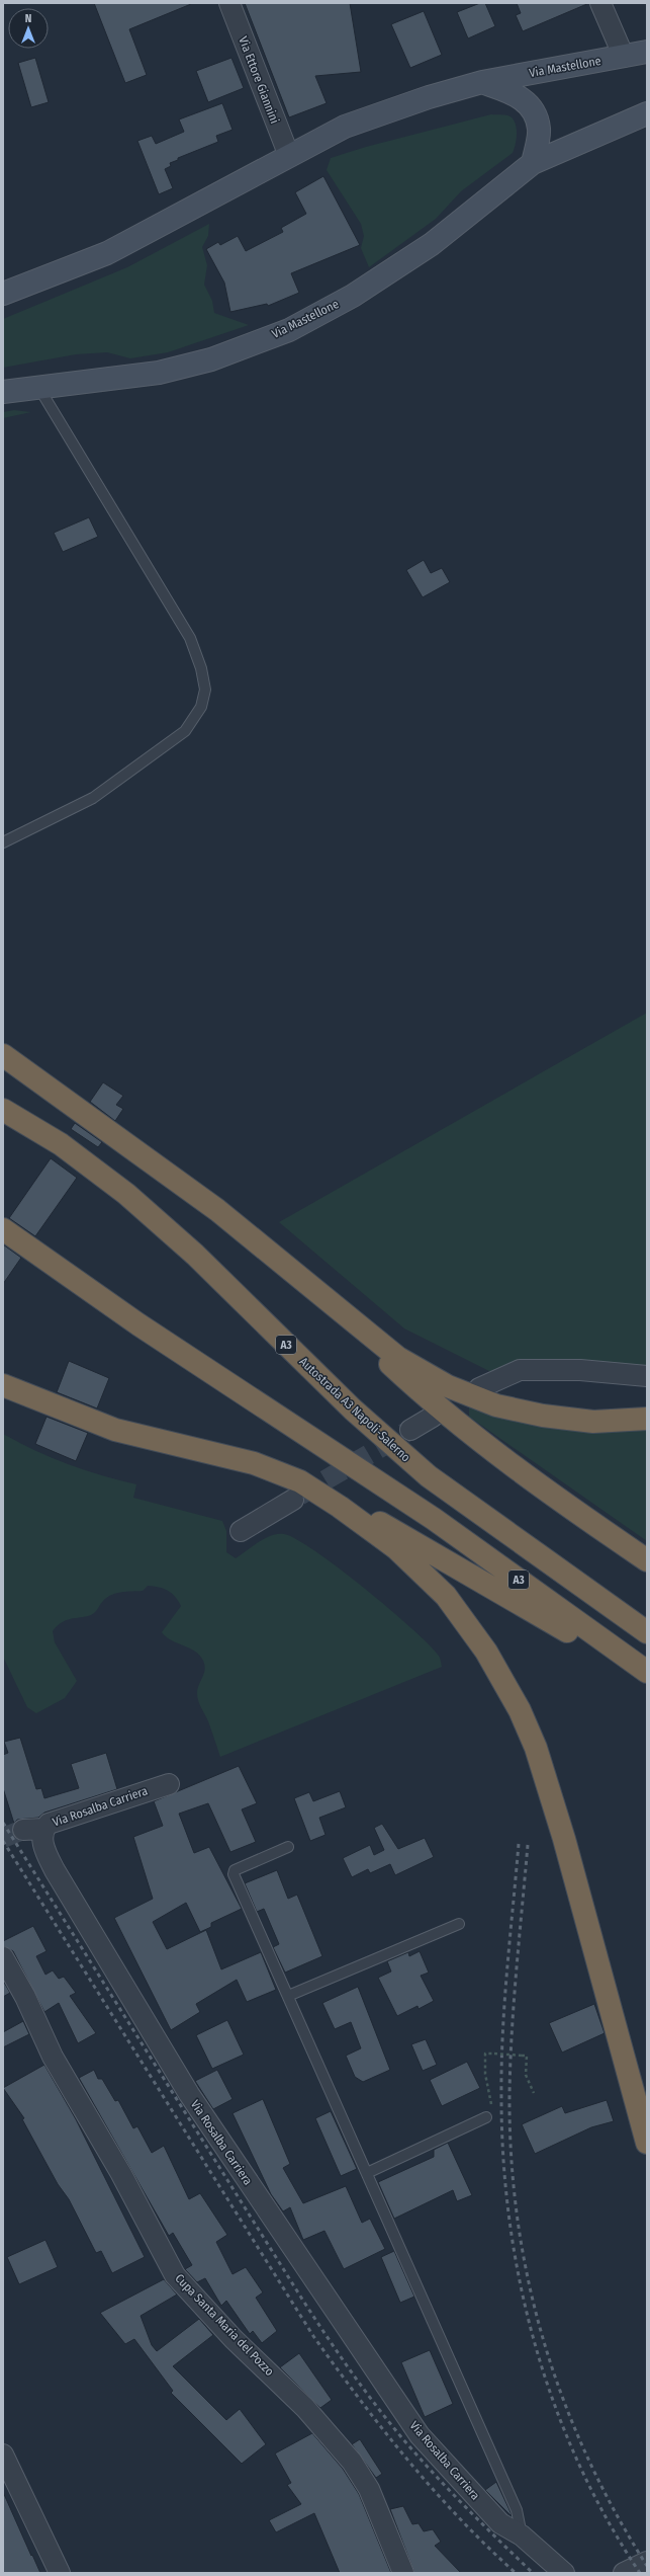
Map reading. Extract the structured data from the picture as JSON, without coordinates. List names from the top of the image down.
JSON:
{
  "streets": {
    "highway": ["A3", "Autostrada A3 Napoli-Salerno"],
    "street": [
      "Via Mastellone",
      "Via Ettore Giannini",
      "Via Rosalba Carriera",
      "Cupa Santa Maria del Pozzo"
    ]
  },
  "crossings": [
    ["Via Mastellone", "Via Ettore Giannini"]
  ],
  "north": "top"
}
